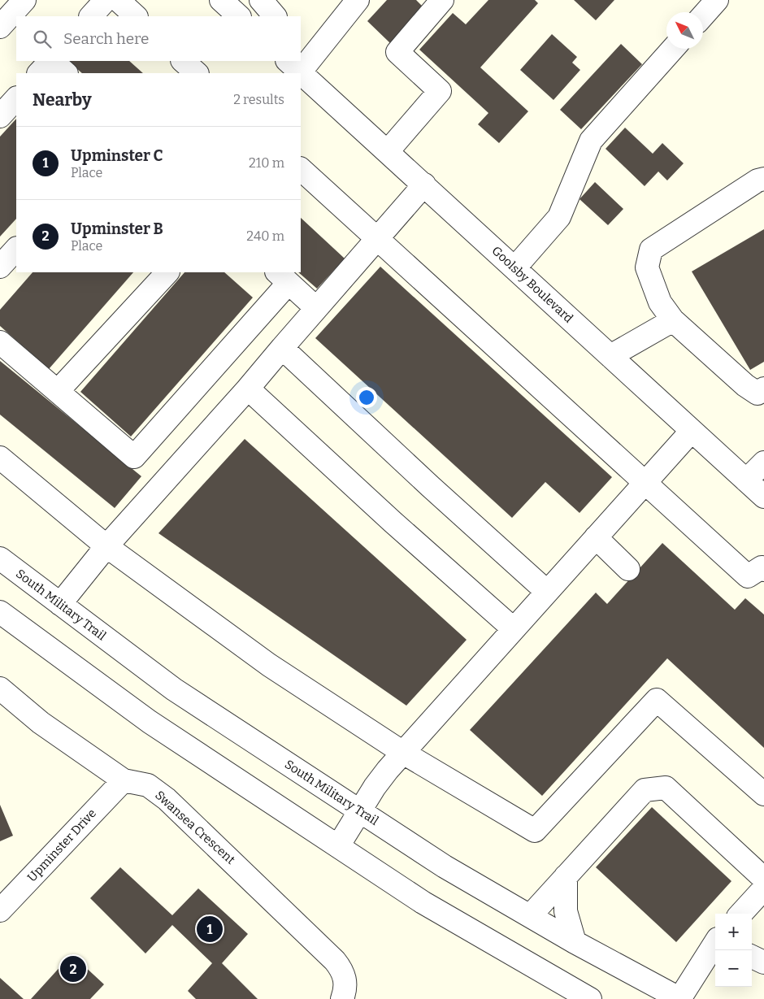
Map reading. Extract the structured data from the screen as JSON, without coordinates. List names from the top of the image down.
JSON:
{
  "streets": {
    "street": [
      "Goolsby Boulevard",
      "South Military Trail",
      "Swansea Crescent",
      "Upminster Drive"
    ]
  },
  "crossings": [
    ["Swansea Crescent", "Upminster Drive"]
  ],
  "north": "top left",
  "page": {
    "search": "Search here",
    "heading": ["Nearby", "2 results"],
    "list": [
      {
        "mark": "1",
        "name": "Upminster C",
        "note": "Place",
        "value": "210 m"
      },
      {
        "mark": "2",
        "name": "Upminster B",
        "note": "Place",
        "value": "240 m"
      }
    ],
    "map_buttons": ["+", "−"],
    "pins": ["1", "2"]
  }
}
